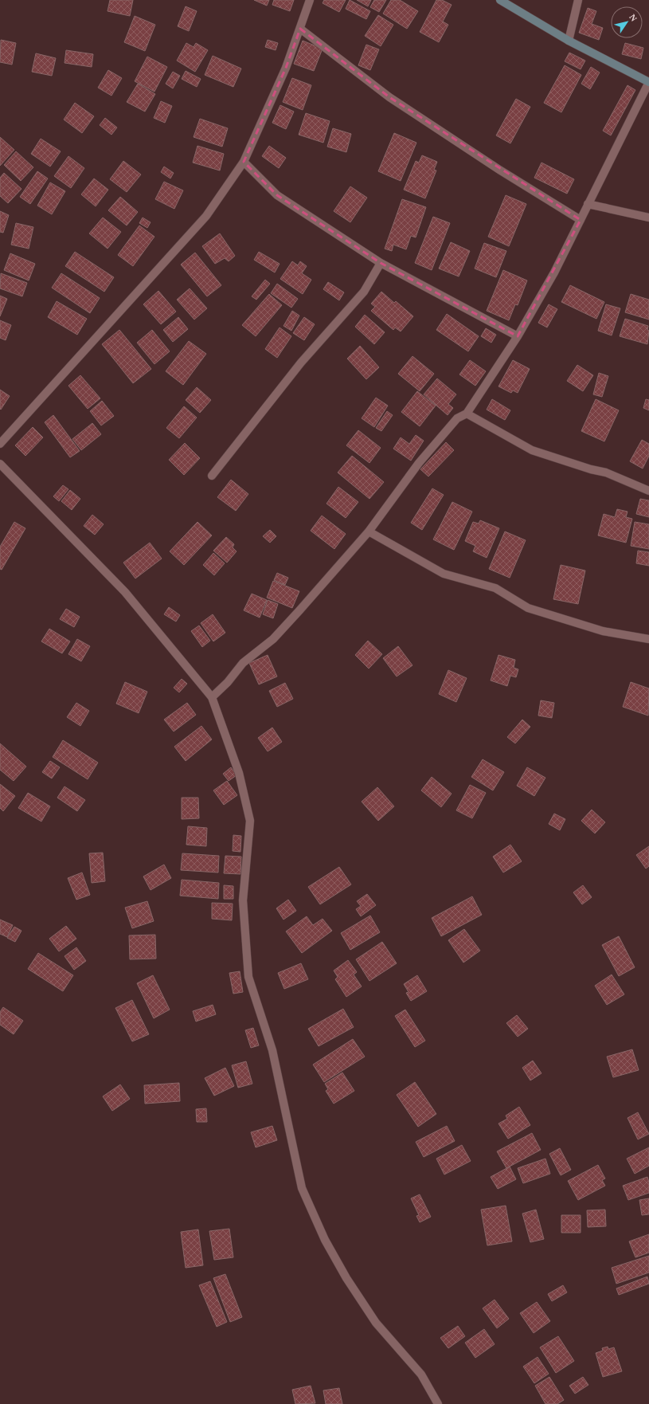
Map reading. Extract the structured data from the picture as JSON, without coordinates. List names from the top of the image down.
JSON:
{
  "north": "top right"
}
